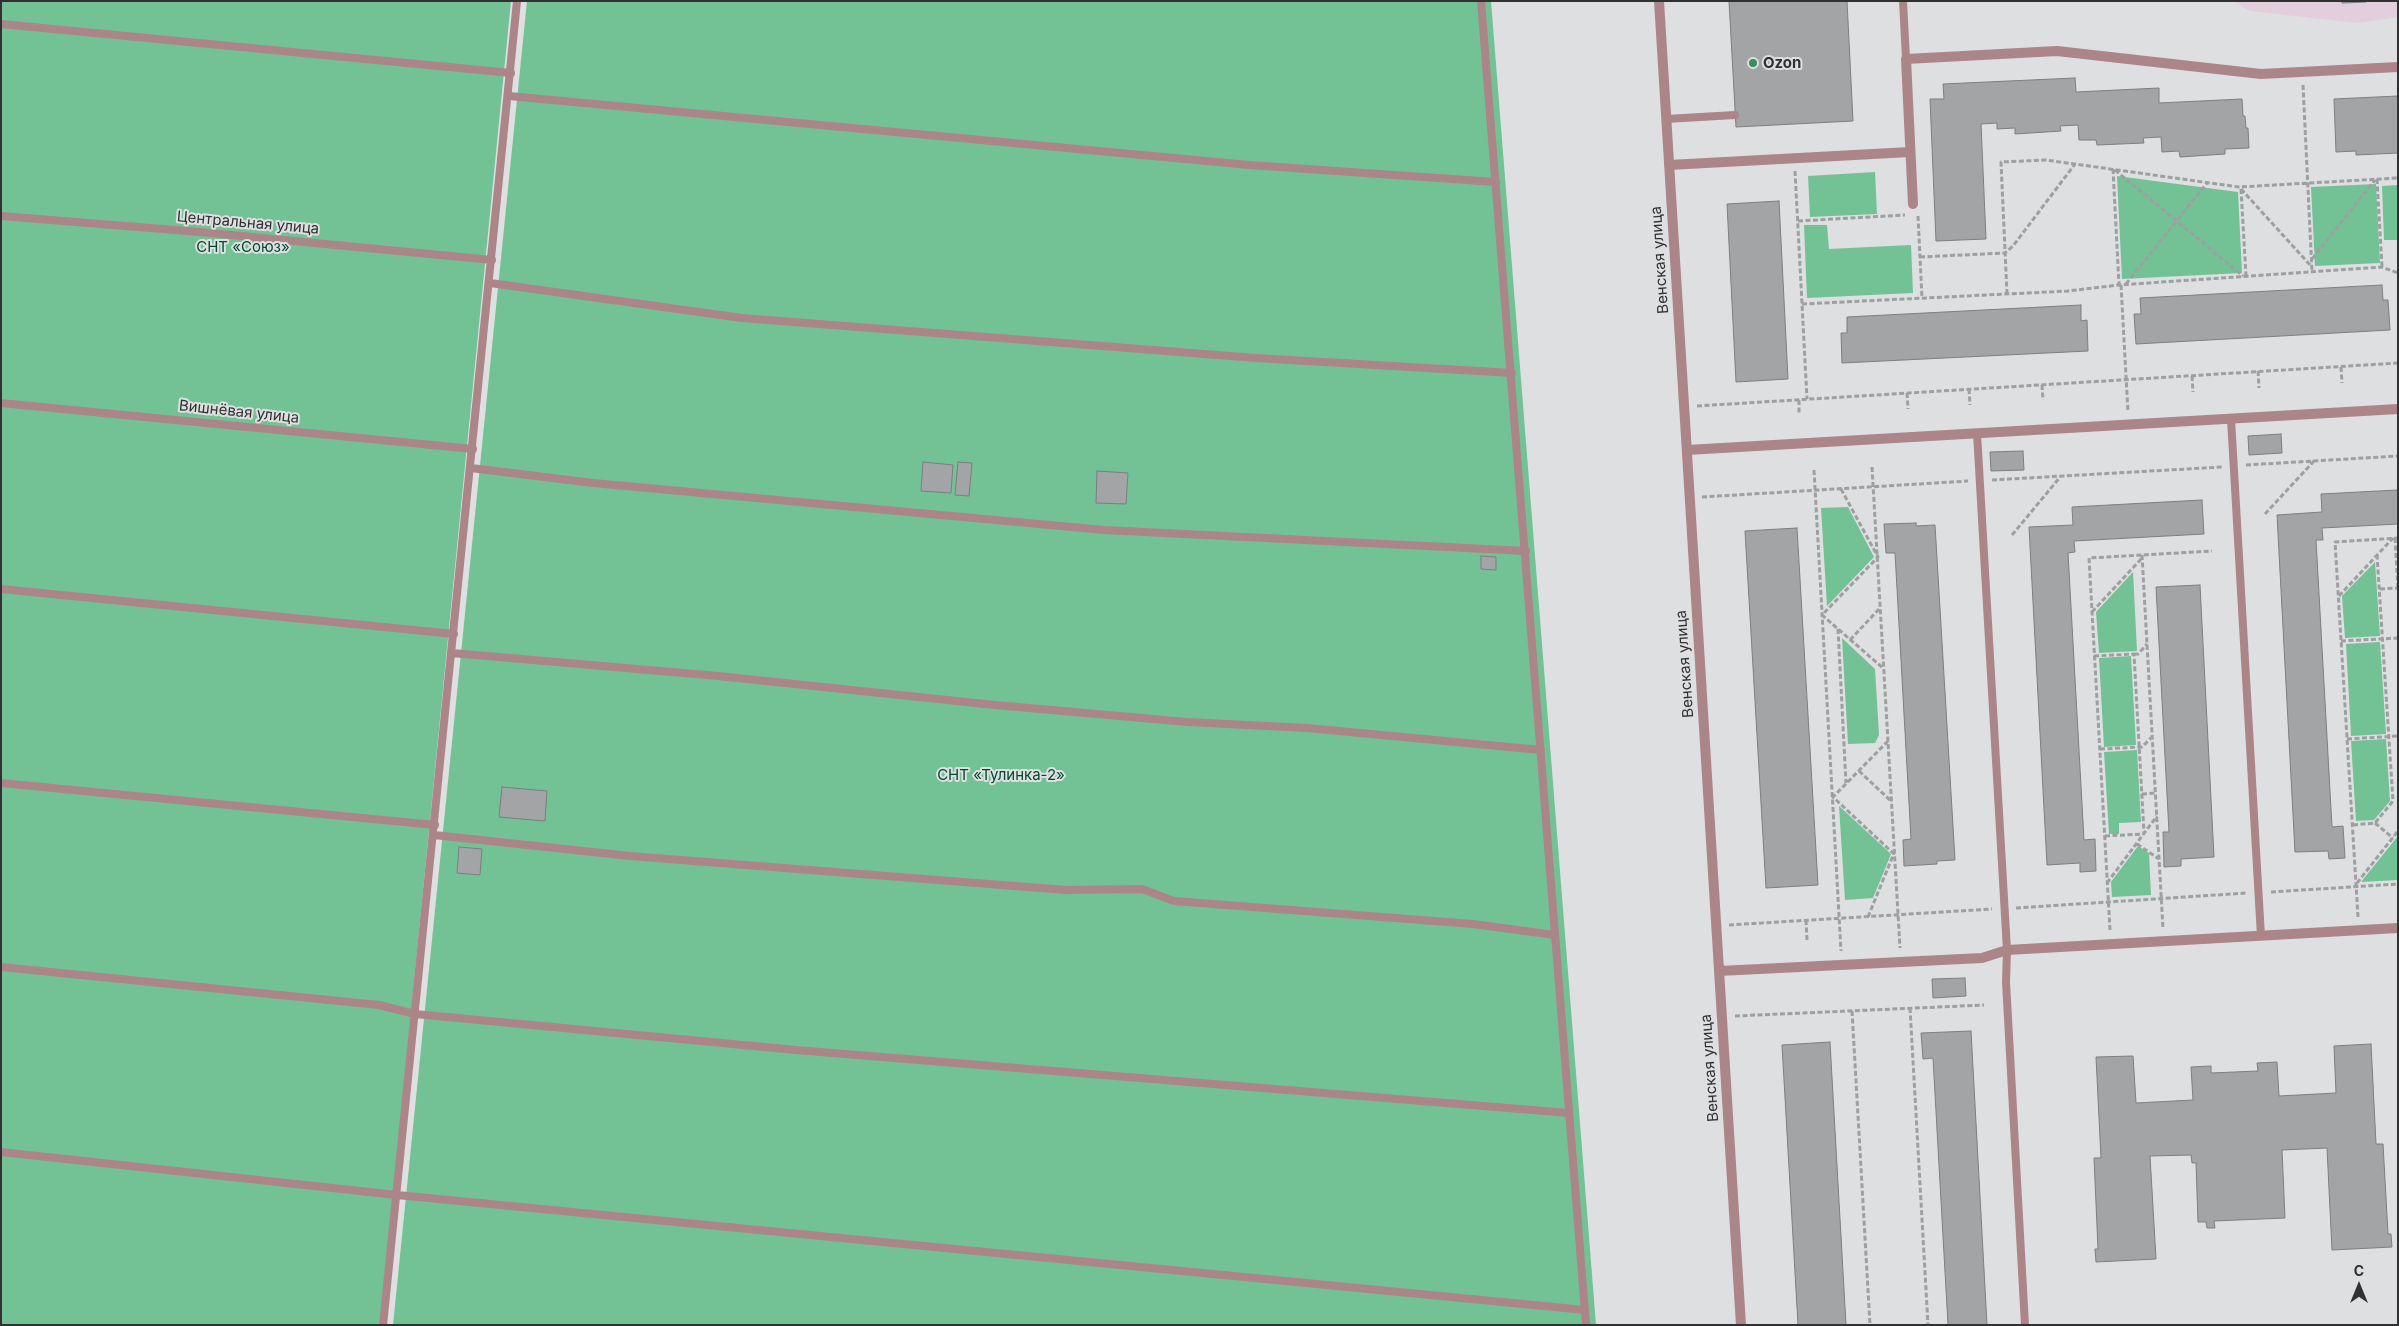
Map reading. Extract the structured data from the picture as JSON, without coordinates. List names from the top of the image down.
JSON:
{
  "streets": {
    "street": ["Венская улица"],
    "lane": ["Центральная улица", "Вишнёвая улица"]
  },
  "parks": ["СНТ «Союз»", "СНТ «Тулинка-2»"],
  "places": ["Ozon"],
  "north": "top"
}
